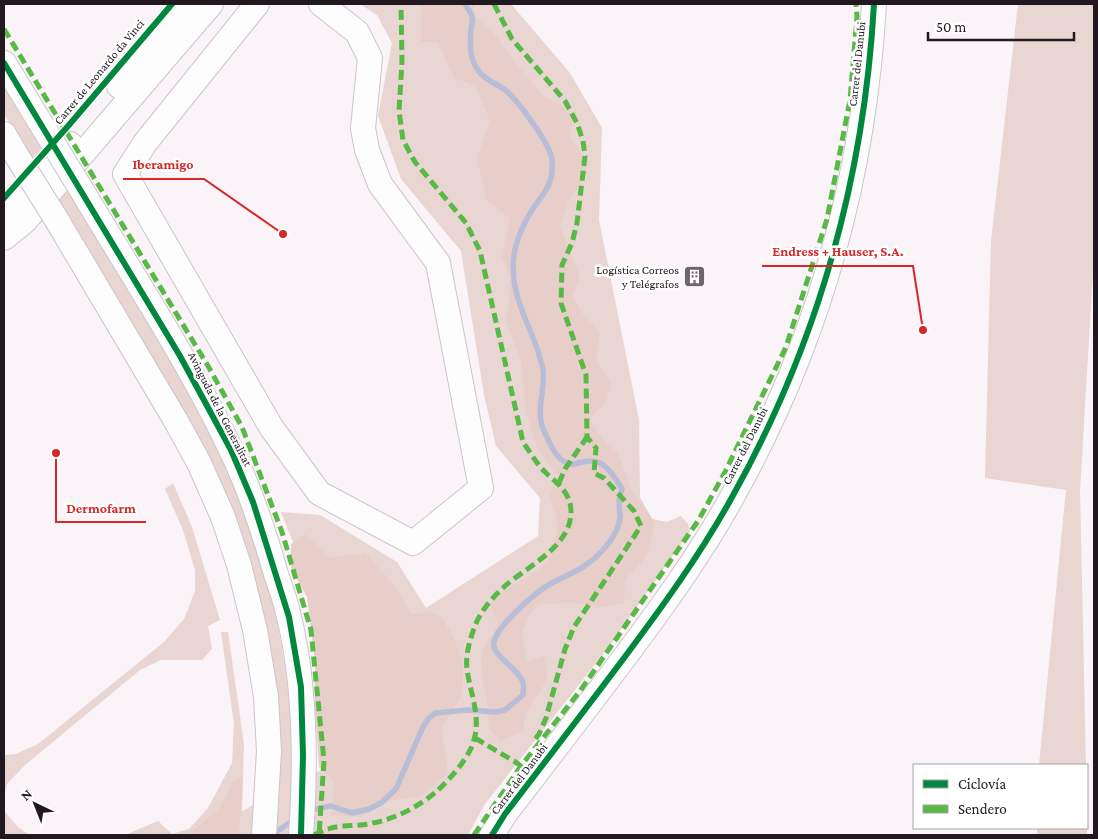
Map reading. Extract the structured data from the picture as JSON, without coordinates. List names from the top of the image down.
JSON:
{
  "streets": {
    "street": ["Carrer del Danubi", "Carrer de Leonardo da Vinci", "Avinguda de la Generalitat"]
  },
  "places": {
    "other": ["Iberamigo", "Endress + Hauser, S.A.", "Dermofarm"],
    "building": ["Logística Correos y Telégrafos"]
  },
  "legend": ["Ciclovía", "Sendero"],
  "scale_bar": "50 m",
  "north": "top left"
}
